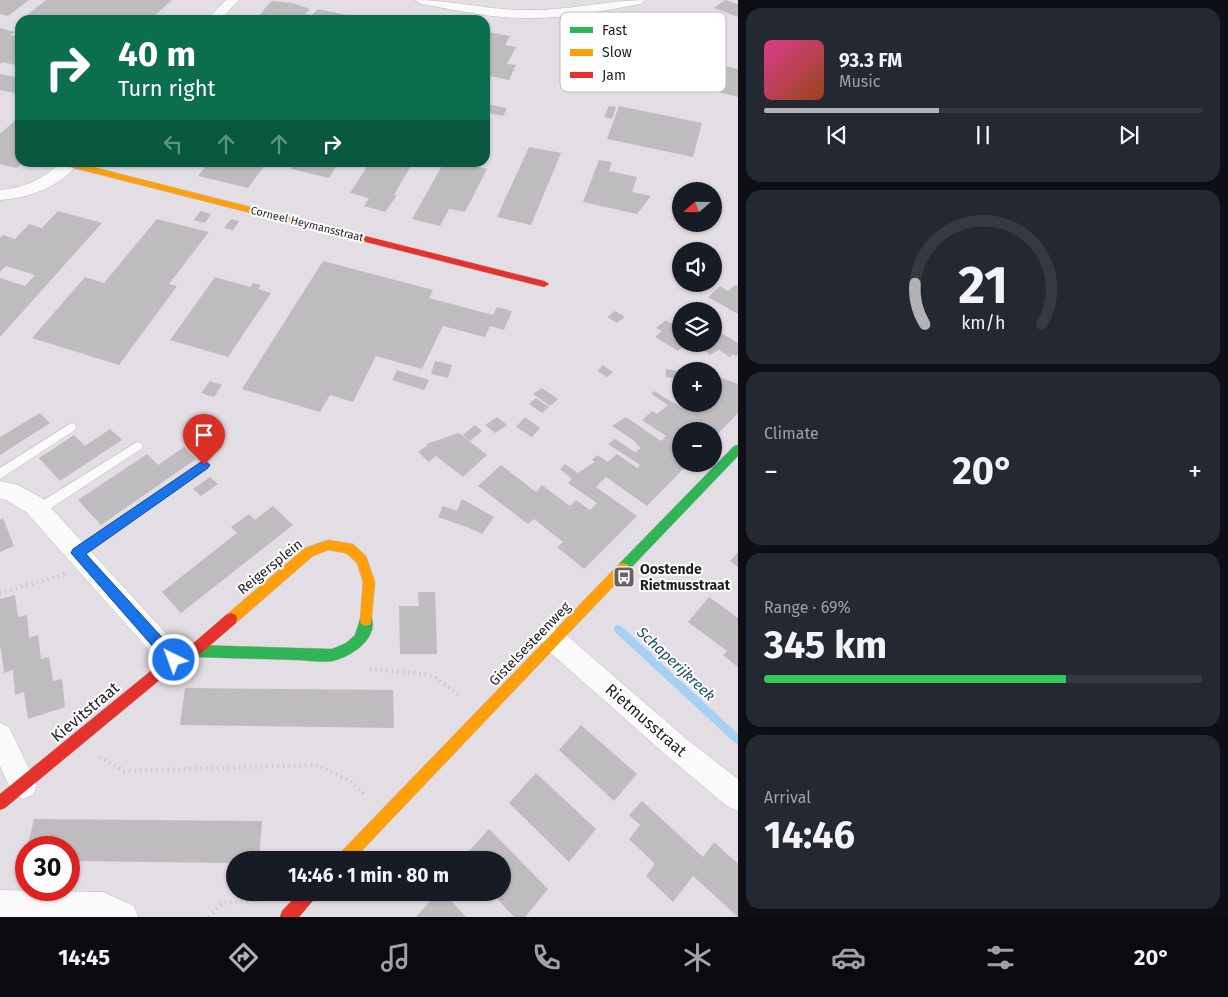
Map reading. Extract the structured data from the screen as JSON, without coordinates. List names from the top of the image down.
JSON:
{
  "streets": {
    "street": [
      "Corneel Heymansstraat",
      "Reigersplein",
      "Gistelsesteenweg",
      "Kievitstraat",
      "Rietmusstraat"
    ]
  },
  "crossings": [
    ["Reigersplein", "Kievitstraat"],
    ["Gistelsesteenweg", "Rietmusstraat"]
  ],
  "water": ["Schaperijkreek"],
  "places": {
    "bus stop": ["Oostende Rietmusstraat"]
  },
  "legend": ["Fast", "Slow", "Jam"],
  "north": "left",
  "page": {
    "turn": ["40 m", "Turn right"],
    "song": ["93.3 FM", "Music"],
    "map_buttons": ["+", "−"],
    "tile": [
      "Climate",
      ["Range · 69%", "345 km"],
      ["Arrival", "14:46"]
    ],
    "heat": ["−", "20°", "+"],
    "limit": "30",
    "trip": "14:46 · 1 min · 80 m",
    "tabs": ["14:45", "20°"],
    "gauge": ["21", "km/h"]
  }
}
